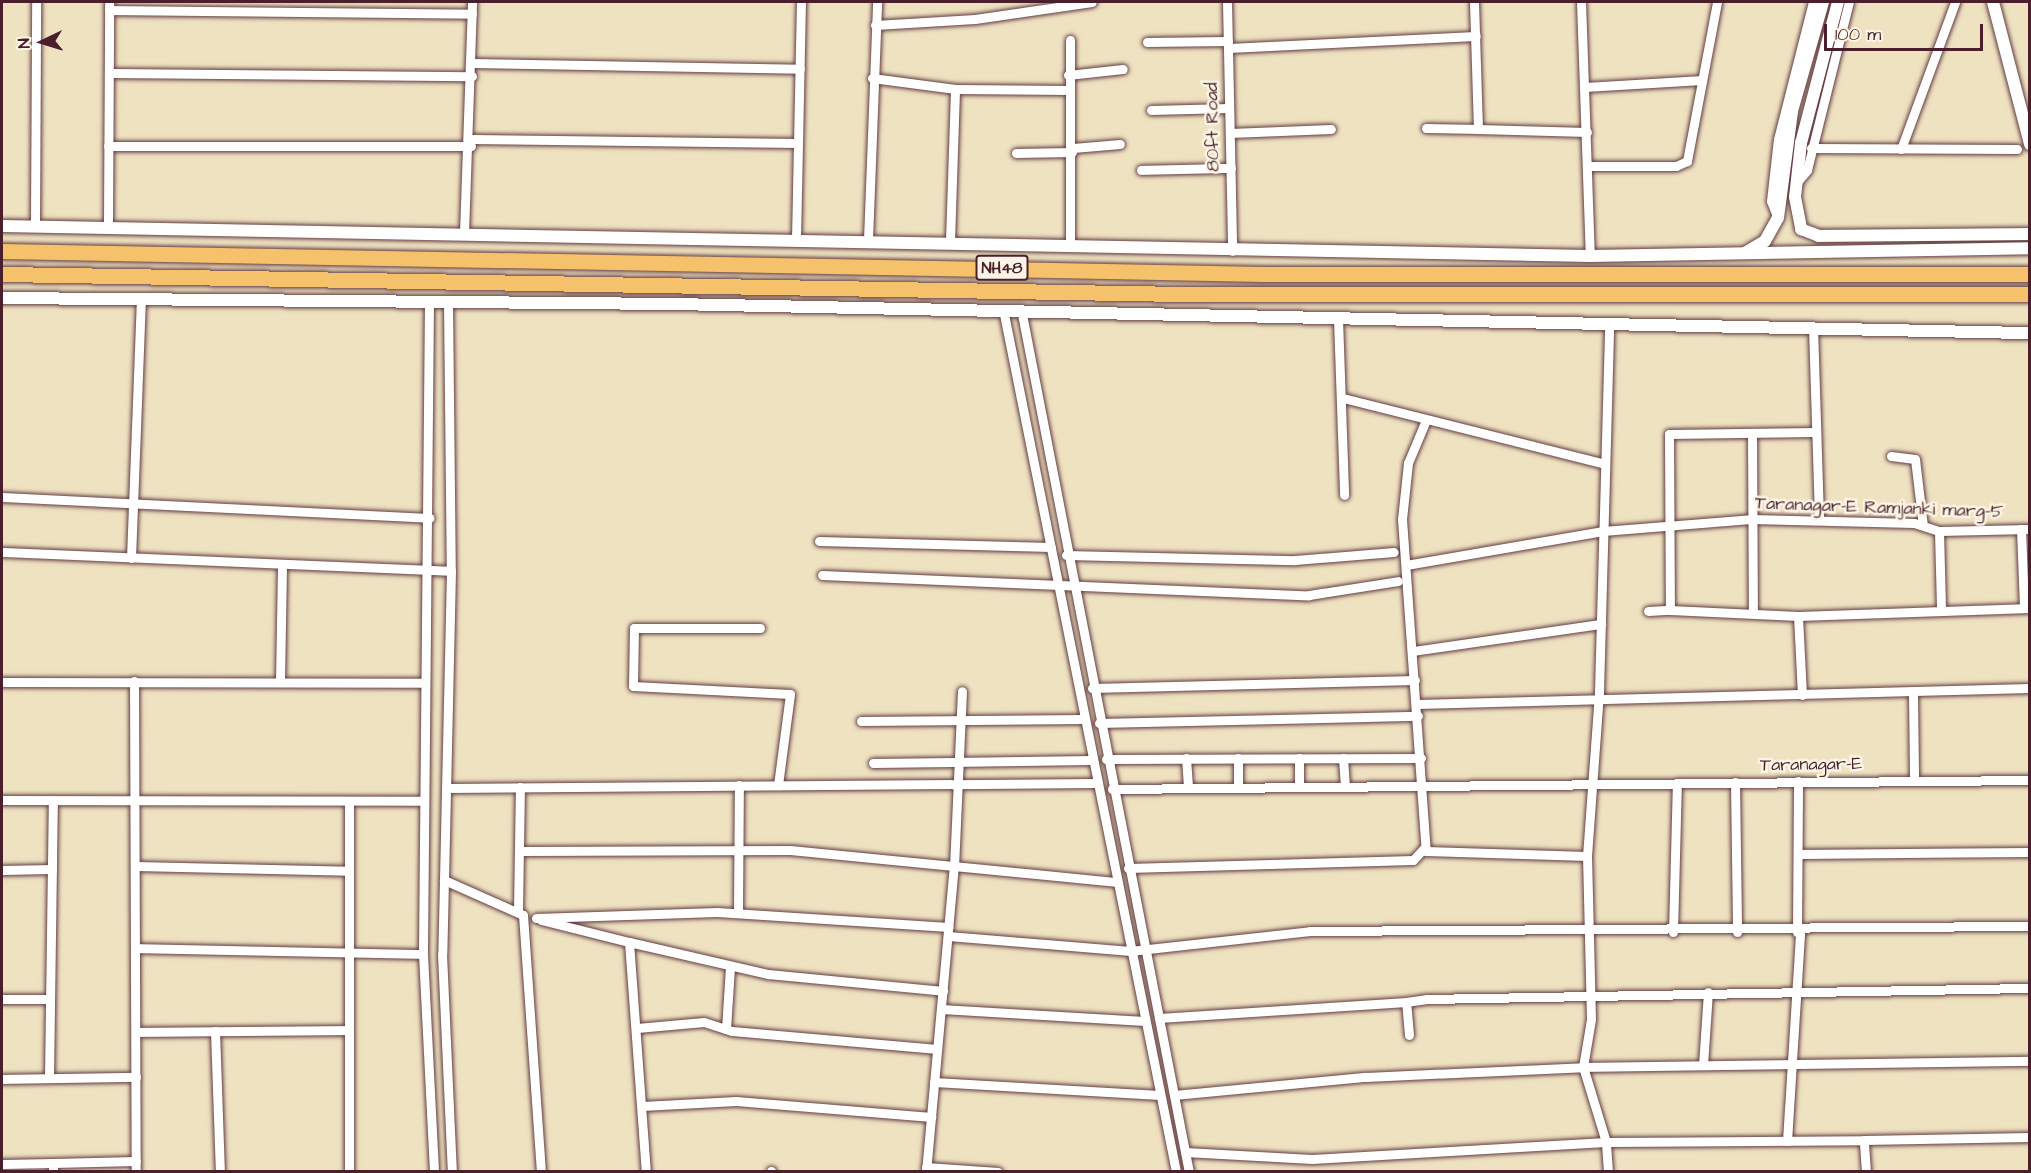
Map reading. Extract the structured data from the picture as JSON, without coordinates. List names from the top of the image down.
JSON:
{
  "streets": {
    "highway": ["NH48"],
    "street": ["80ft Road", "Taranagar-E Ramjanki marg-5", "Taranagar-E"]
  },
  "scale_bar": "100 m",
  "north": "left"
}
